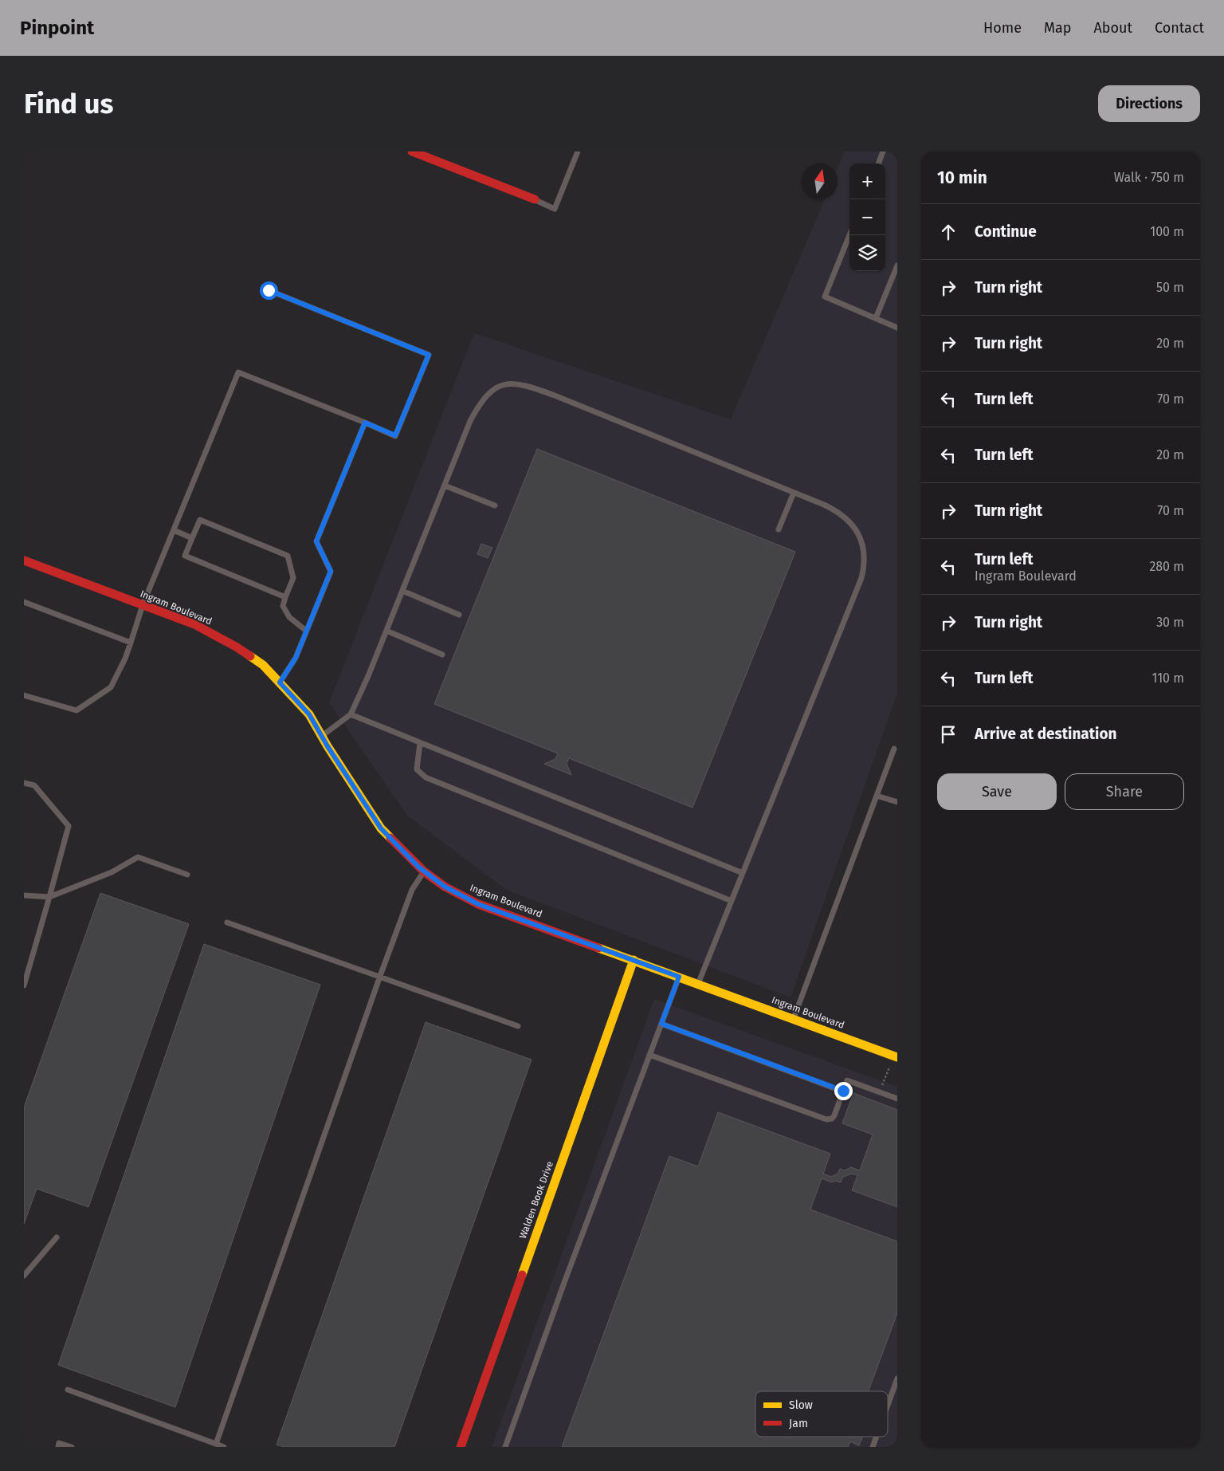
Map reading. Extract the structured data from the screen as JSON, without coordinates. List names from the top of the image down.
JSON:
{
  "streets": {
    "street": ["Ingram Boulevard", "Walden Book Drive"]
  },
  "crossings": [
    ["Ingram Boulevard", "Walden Book Drive"]
  ],
  "legend": ["Slow", "Jam"],
  "north": "top",
  "page": {
    "header": "Pinpoint",
    "nav": [
      "Home",
      "Map",
      "About",
      "Contact"
    ],
    "buttons": [
      "Directions",
      ["Save", "Share"]
    ],
    "title": "Find us",
    "heading": ["10 min", "Walk · 750 m"],
    "map_buttons": ["+", "−"],
    "list": [
      ["Continue", "100 m"],
      ["Turn right", "50 m"],
      ["Turn right", "20 m"],
      ["Turn left", "70 m"],
      ["Turn left", "20 m"],
      ["Turn right", "70 m"],
      ["Turn left", "Ingram Boulevard", "280 m"],
      ["Turn right", "30 m"],
      ["Turn left", "110 m"],
      "Arrive at destination"
    ]
  }
}
